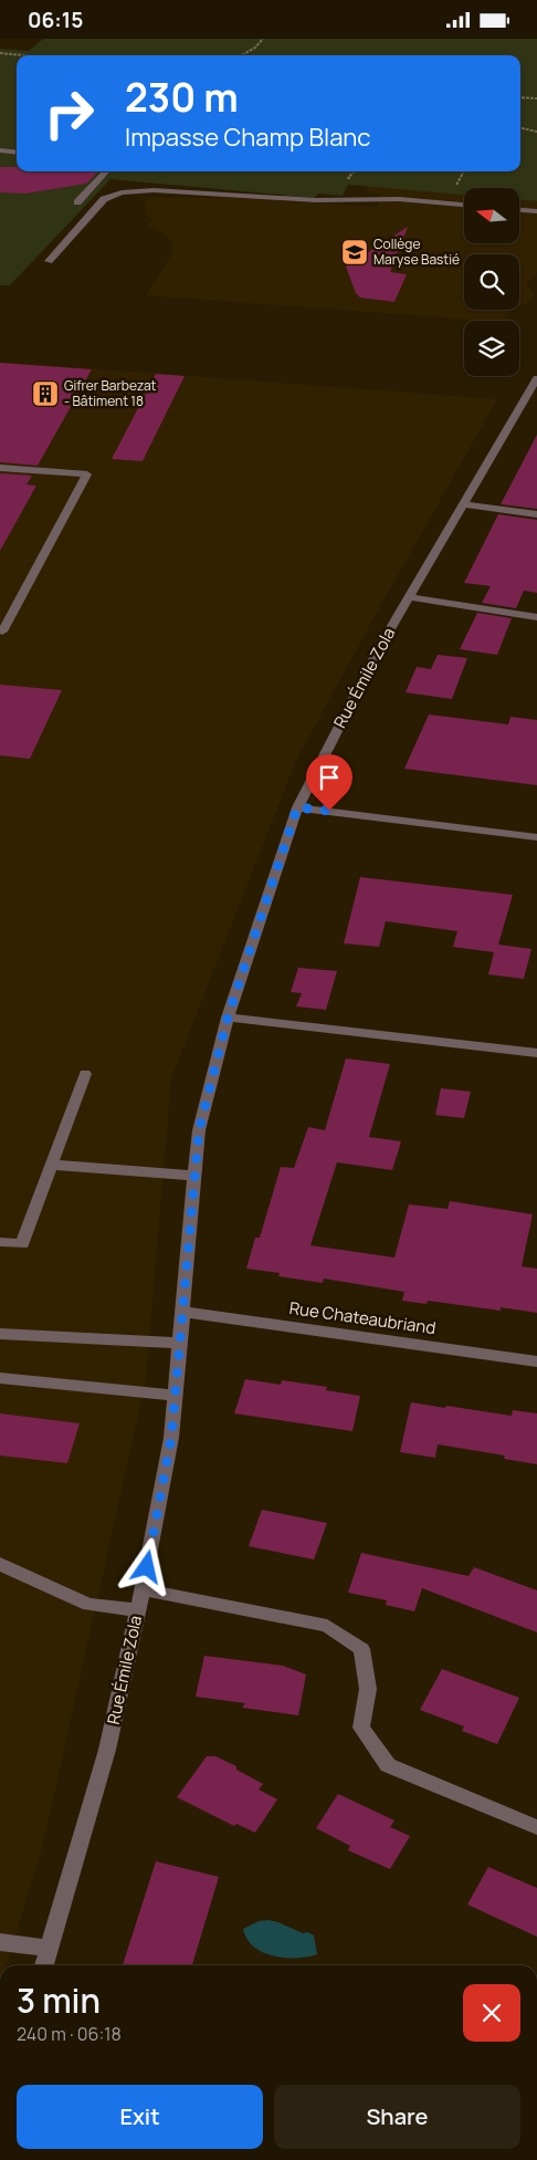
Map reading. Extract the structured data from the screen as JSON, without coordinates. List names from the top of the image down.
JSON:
{
  "streets": {
    "street": ["Rue Émile Zola", "Rue Chateaubriand"]
  },
  "crossings": [
    ["Rue Émile Zola", "Rue Chateaubriand"]
  ],
  "places": {
    "school or university": ["Collège Maryse Bastié"],
    "building": ["Gifrer Barbezat - Bâtiment 18"]
  },
  "north": "left",
  "page": {
    "status": "06:15",
    "turn": ["230 m", "Impasse Champ Blanc"],
    "heading": ["3 min", "240 m · 06:18"],
    "buttons": ["Exit", "Share"]
  }
}
